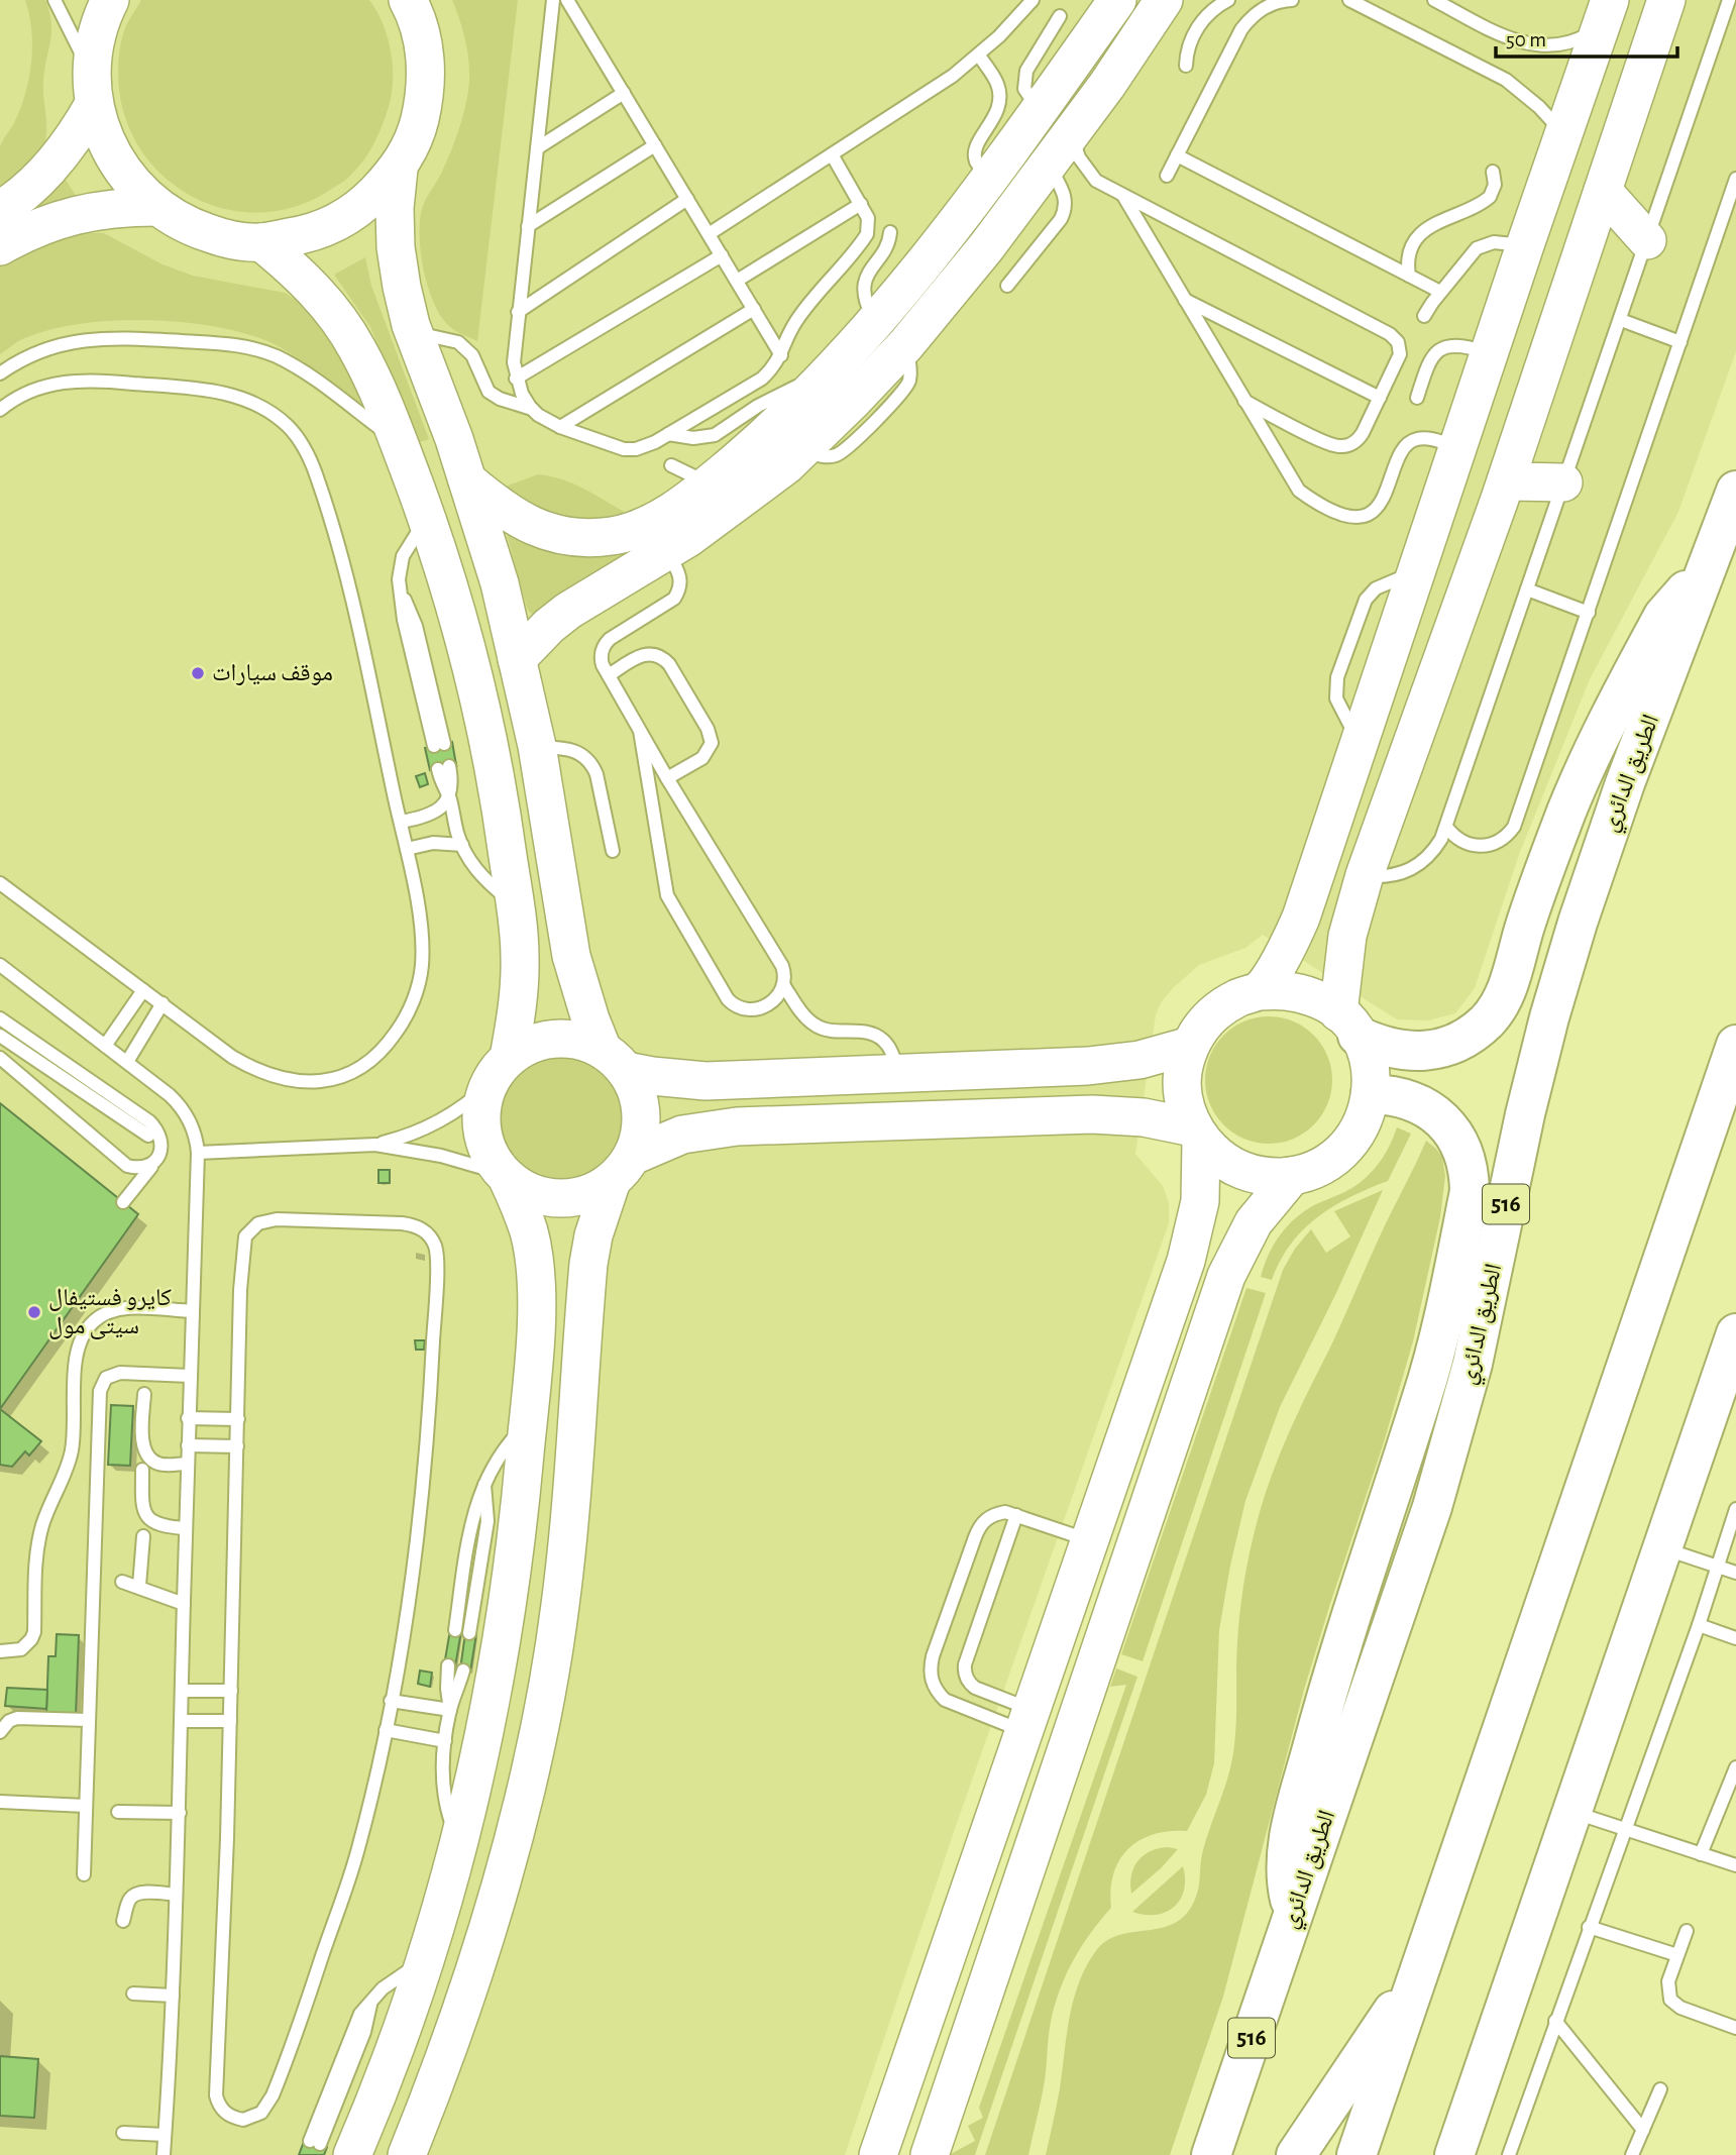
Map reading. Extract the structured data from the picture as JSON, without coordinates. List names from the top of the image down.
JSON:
{
  "streets": {
    "highway": ["الطريق الدائري", "516"]
  },
  "places": ["موقف سيارات", "كايرو فستيفال سيتى مول"],
  "scale_bar": "50 m"
}
